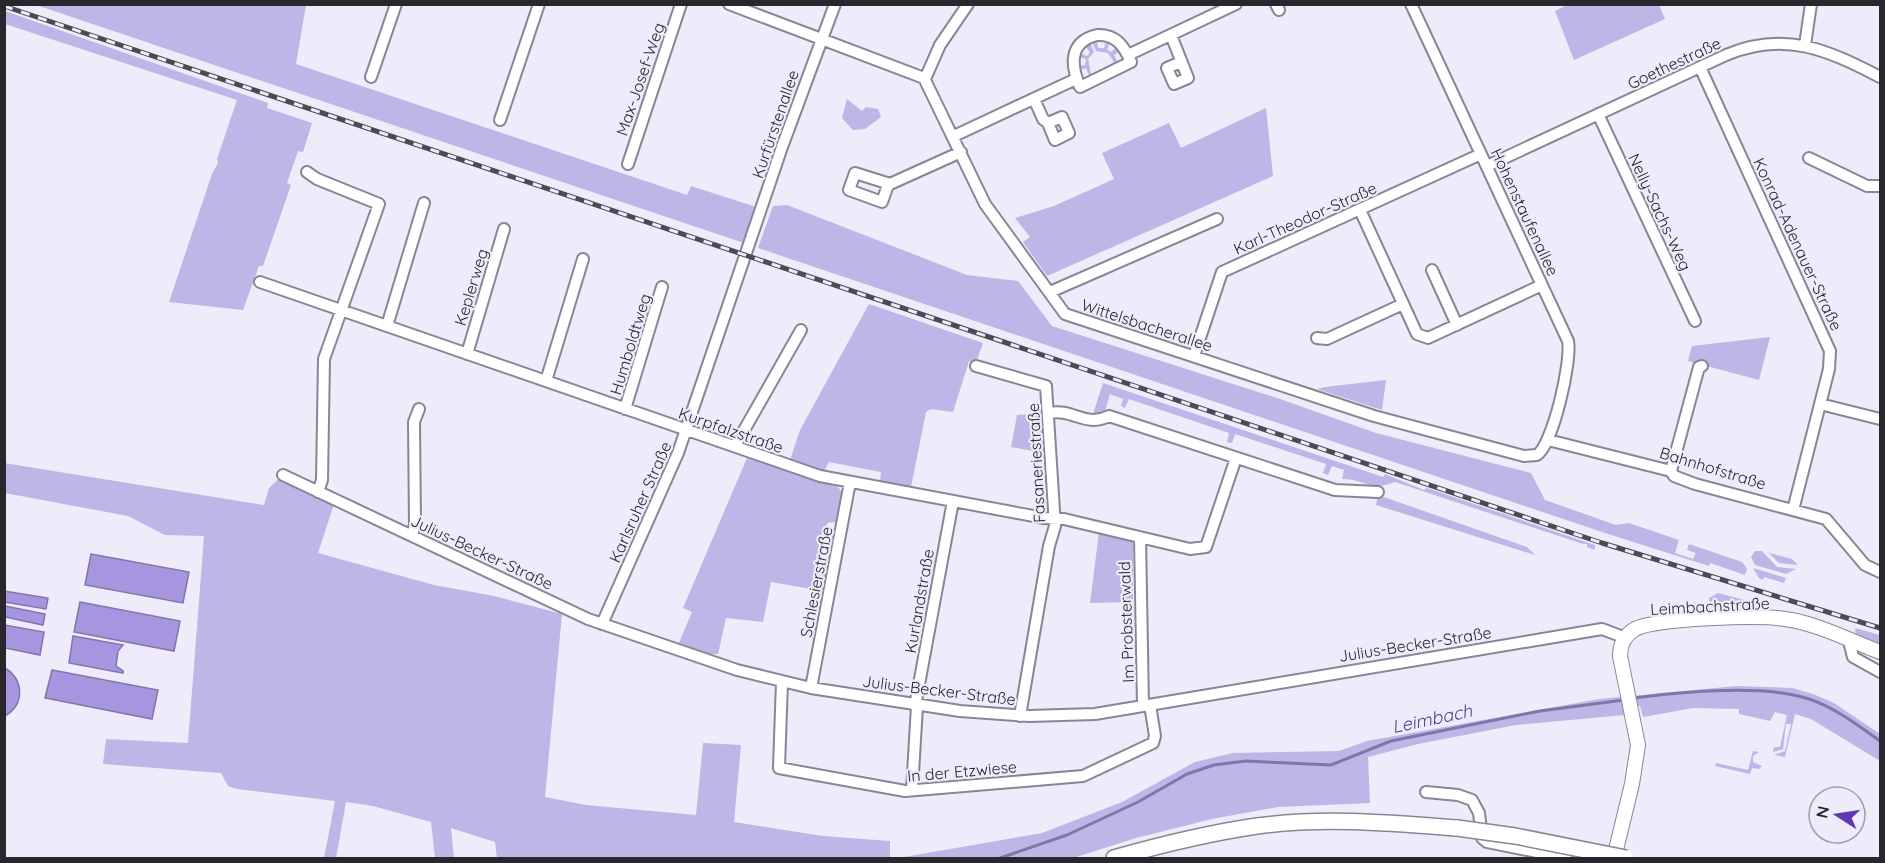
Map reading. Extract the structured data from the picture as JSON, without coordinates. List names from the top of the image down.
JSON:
{
  "streets": {
    "street": [
      "Goethestraße",
      "Max-Josef-Weg",
      "Kurfürstenallee",
      "Hohenstaufenallee",
      "Nelly-Sachs-Weg",
      "Karl-Theodor-Straße",
      "Konrad-Adenauer-Straße",
      "Keplerweg",
      "Wittelsbacherallee",
      "Humboldtweg",
      "Kurpfalzstraße",
      "Fasaneriestraße",
      "Bahnhofstraße",
      "Karlsruher Straße",
      "Julius-Becker-Straße",
      "Schlesierstraße",
      "Kurlandstraße",
      "Leimbachstraße",
      "Im Probsterwald",
      "In der Etzwiese"
    ]
  },
  "crossings": [
    ["Goethestraße", "Hohenstaufenallee"],
    ["Goethestraße", "Nelly-Sachs-Weg"],
    ["Goethestraße", "Konrad-Adenauer-Straße"],
    ["Kurfürstenallee", "Karlsruher Straße"],
    ["Hohenstaufenallee", "Karl-Theodor-Straße"],
    ["Hohenstaufenallee", "Wittelsbacherallee"],
    ["Hohenstaufenallee", "Bahnhofstraße"],
    ["Karl-Theodor-Straße", "Wittelsbacherallee"],
    ["Konrad-Adenauer-Straße", "Bahnhofstraße"],
    ["Keplerweg", "Kurpfalzstraße"],
    ["Wittelsbacherallee", "Bahnhofstraße"],
    ["Humboldtweg", "Kurpfalzstraße"],
    ["Kurpfalzstraße", "Fasaneriestraße"],
    ["Kurpfalzstraße", "Karlsruher Straße"],
    ["Kurpfalzstraße", "Schlesierstraße"],
    ["Kurpfalzstraße", "Kurlandstraße"],
    ["Kurpfalzstraße", "Im Probsterwald"],
    ["Fasaneriestraße", "Julius-Becker-Straße"],
    ["Karlsruher Straße", "Julius-Becker-Straße"],
    ["Julius-Becker-Straße", "Schlesierstraße"],
    ["Julius-Becker-Straße", "Kurlandstraße"],
    ["Julius-Becker-Straße", "Leimbachstraße"],
    ["Julius-Becker-Straße", "Im Probsterwald"],
    ["Julius-Becker-Straße", "In der Etzwiese"],
    ["Kurlandstraße", "In der Etzwiese"],
    ["Im Probsterwald", "In der Etzwiese"]
  ],
  "water": ["Leimbach"],
  "north": "left"
}
